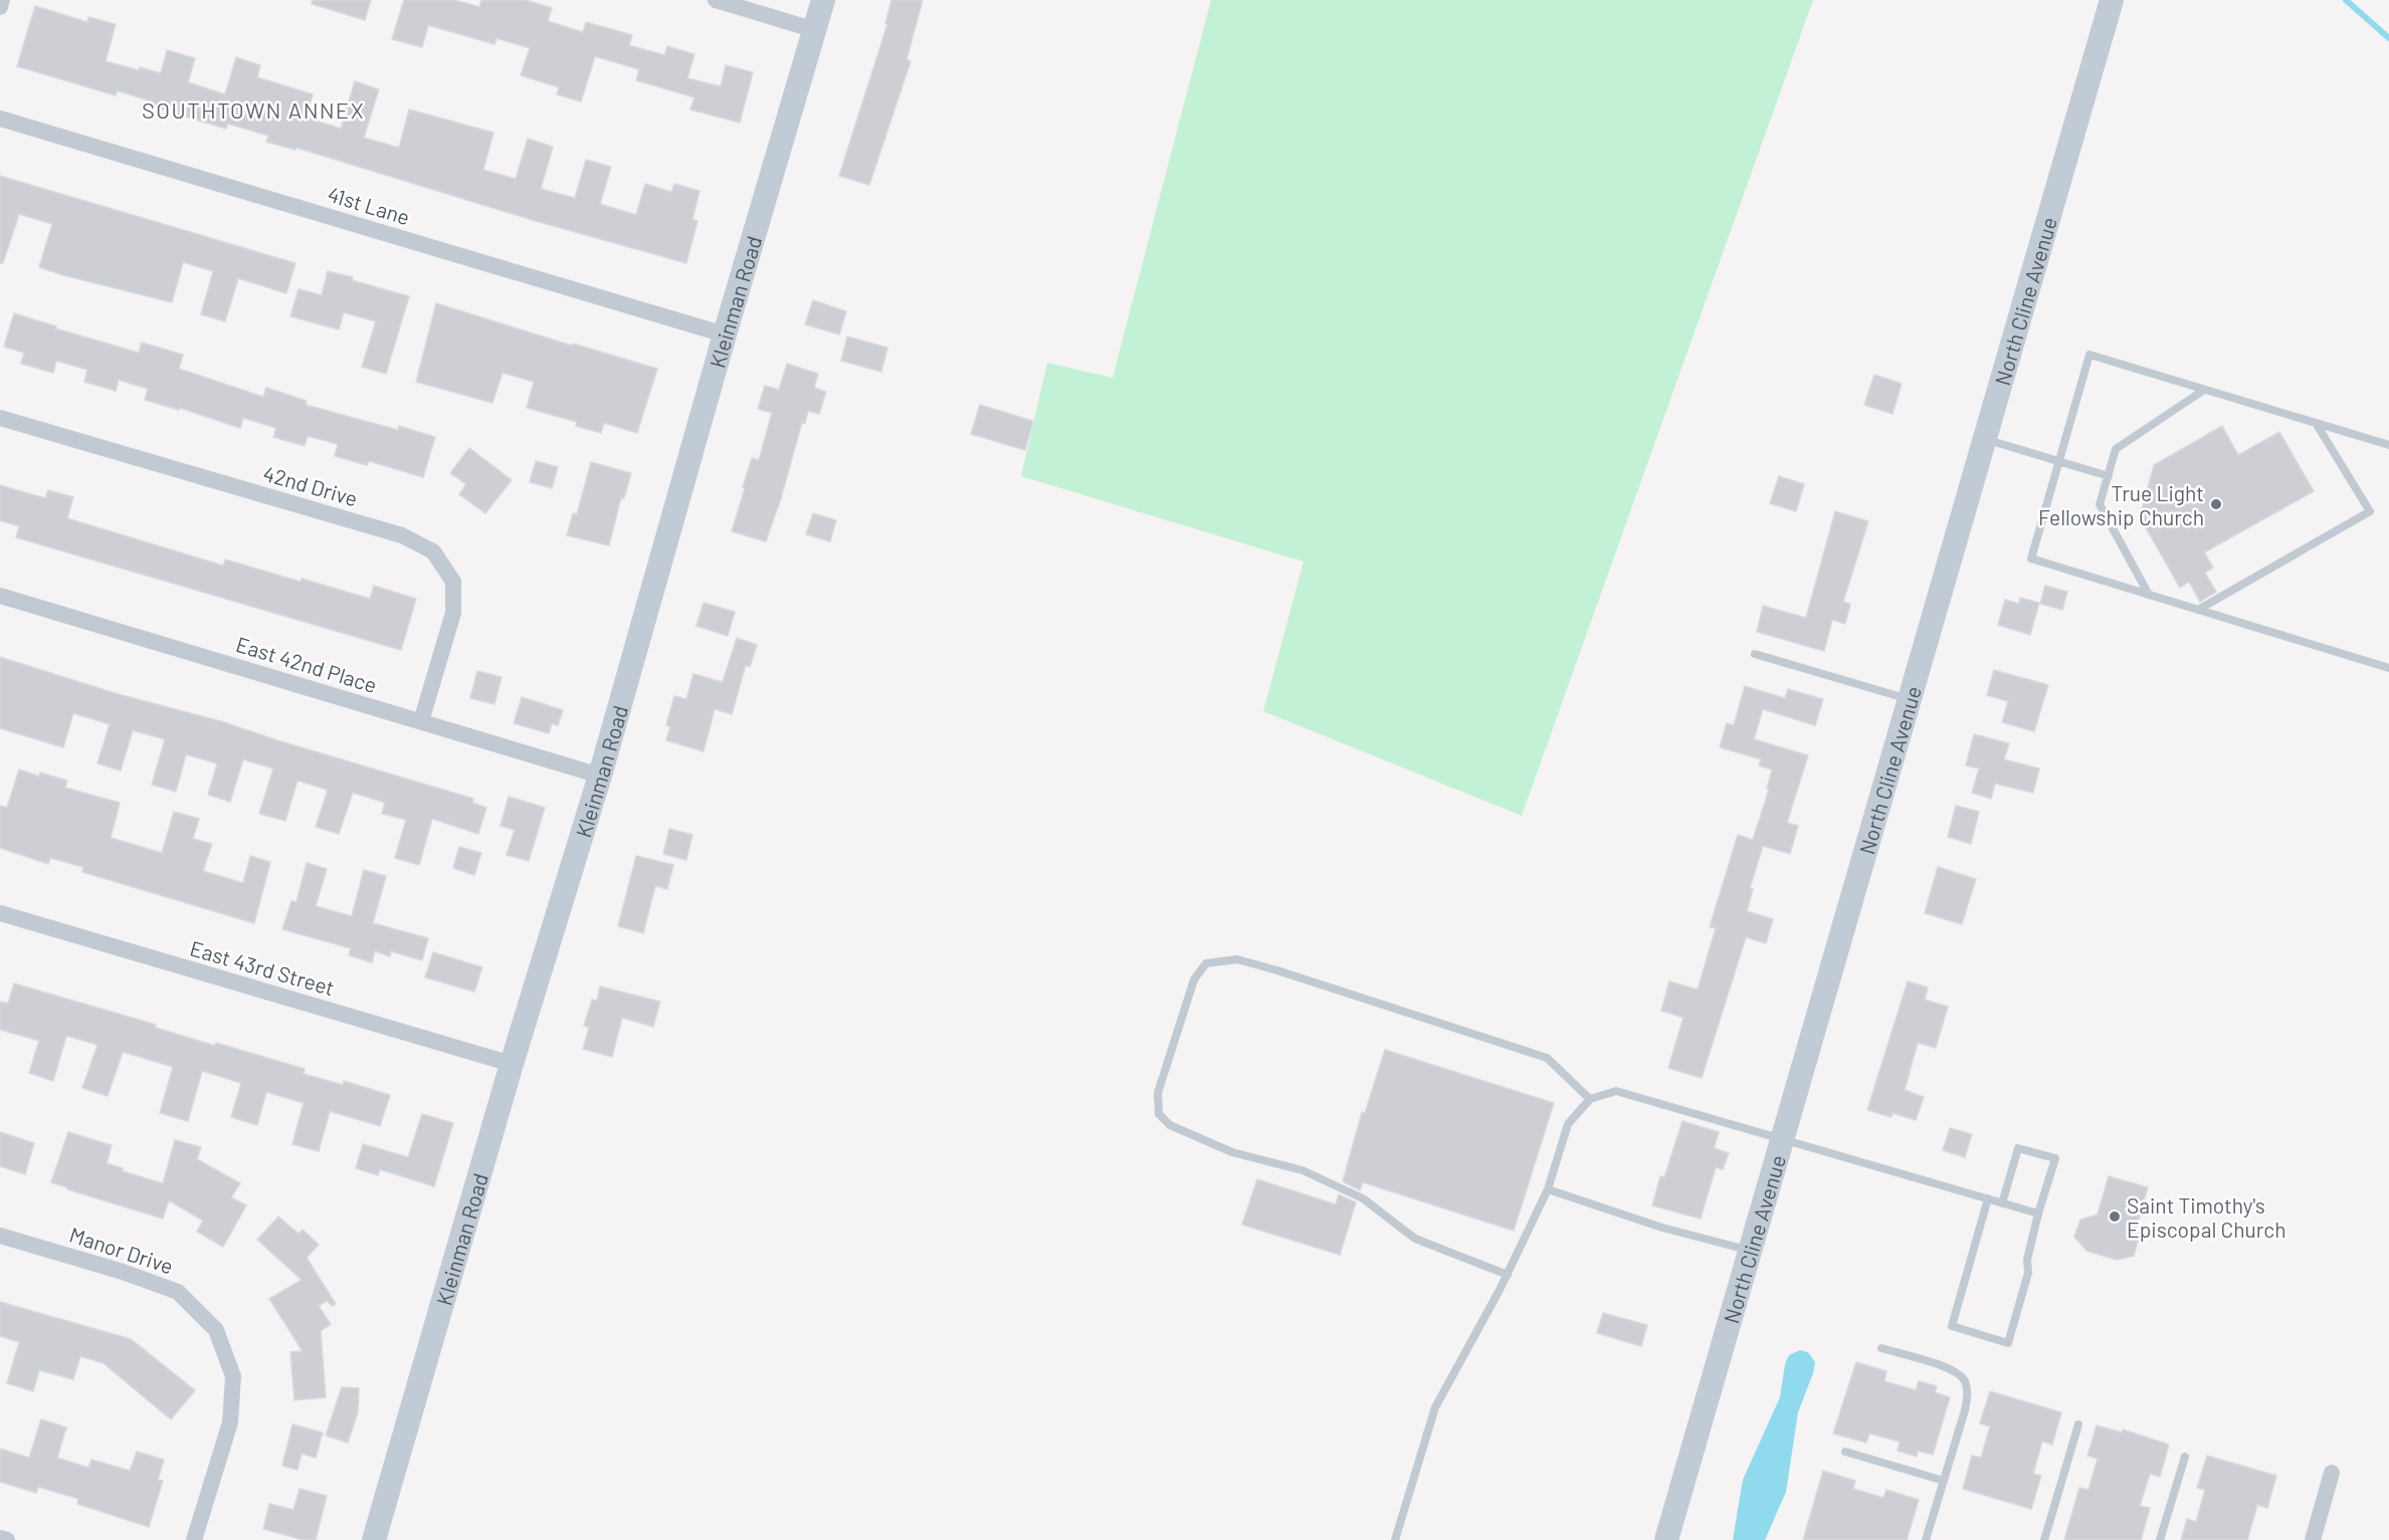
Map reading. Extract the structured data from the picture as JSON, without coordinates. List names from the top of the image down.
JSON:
{
  "streets": {
    "street": [
      "41st Lane",
      "Kleinman Road",
      "North Cline Avenue",
      "42nd Drive",
      "East 42nd Place",
      "East 43rd Street",
      "Manor Drive"
    ]
  },
  "crossings": [
    ["41st Lane", "Kleinman Road"],
    ["Kleinman Road", "East 42nd Place"],
    ["Kleinman Road", "East 43rd Street"],
    ["42nd Drive", "East 42nd Place"]
  ],
  "districts": ["SOUTHTOWN ANNEX"],
  "places": ["True Light Fellowship Church", "Saint Timothy's Episcopal Church"]
}
